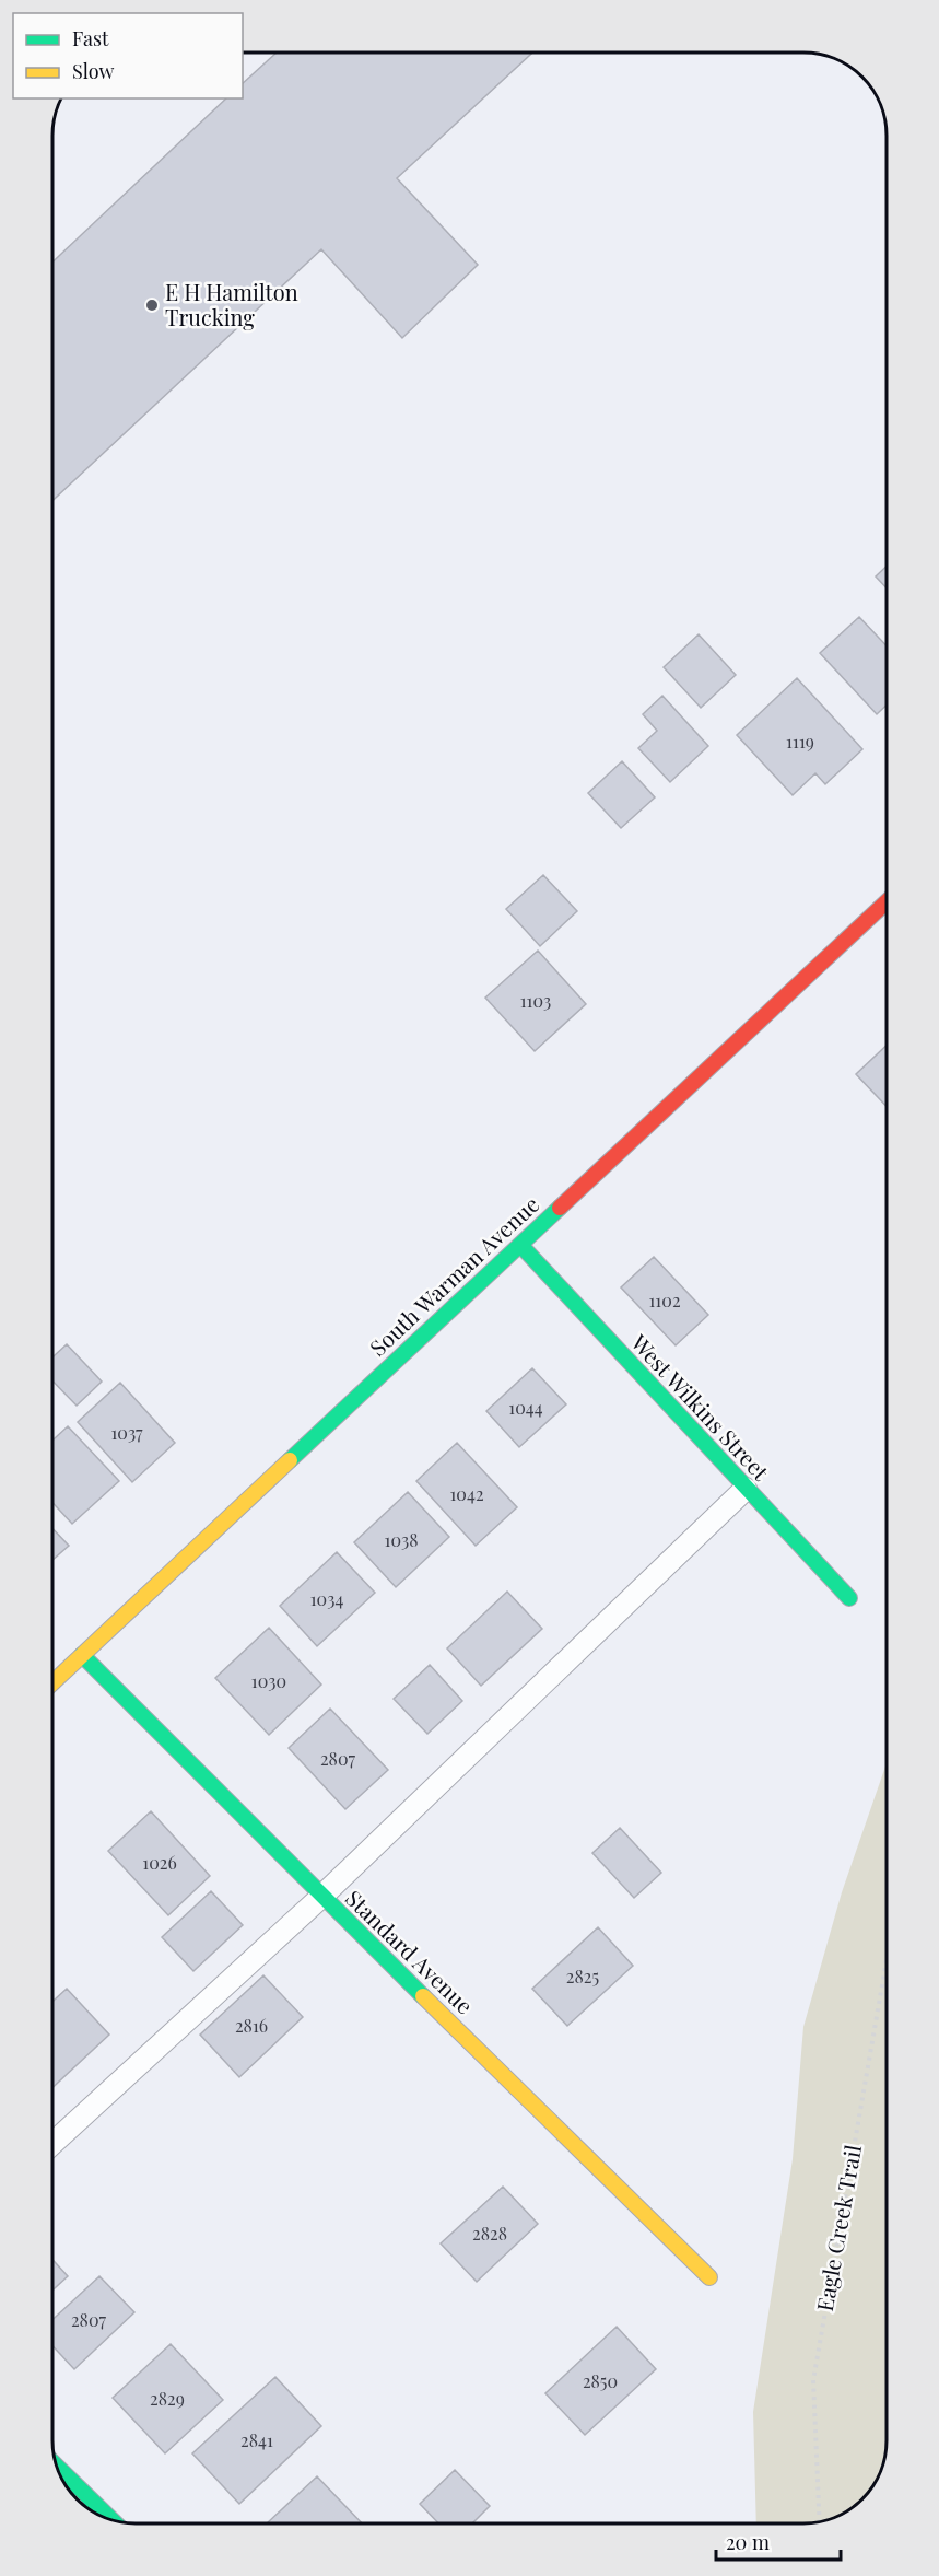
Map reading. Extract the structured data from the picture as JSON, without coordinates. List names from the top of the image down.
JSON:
{
  "streets": {
    "street": ["South Warman Avenue", "West Wilkins Street", "Standard Avenue"],
    "path": ["Eagle Creek Trail"]
  },
  "crossings": [
    ["South Warman Avenue", "West Wilkins Street"],
    ["South Warman Avenue", "Standard Avenue"]
  ],
  "places": ["E H Hamilton Trucking"],
  "house_numbers": [
    "1119",
    "1103",
    "1102",
    "1044",
    "1037",
    "1042",
    "1038",
    "1034",
    "1030",
    "2807",
    "1026",
    "2825",
    "2816",
    "2828",
    "2807",
    "2850",
    "2829",
    "2841"
  ],
  "legend": ["Fast", "Slow"],
  "scale_bar": "20 m"
}
